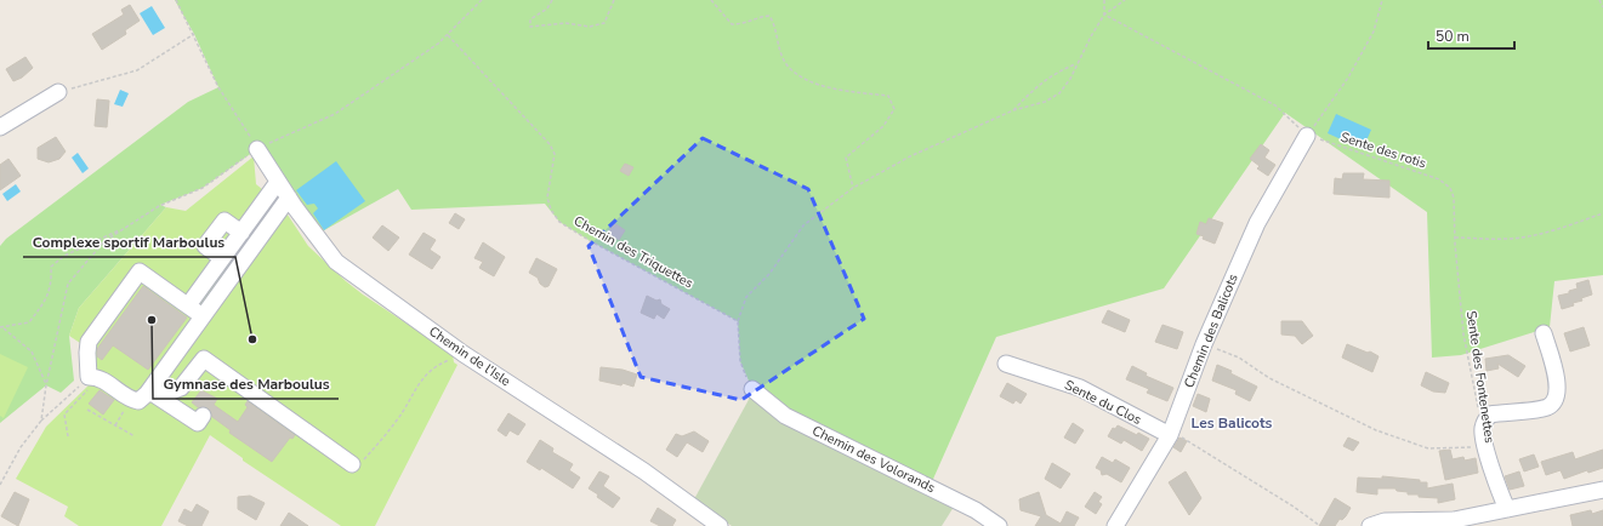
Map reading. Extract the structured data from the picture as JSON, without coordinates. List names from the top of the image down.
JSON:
{
  "streets": {
    "street": [
      "Chemin des Balicots",
      "Chemin de l’Isle",
      "Sente du Clos",
      "Chemin des Volorands"
    ],
    "path": ["Sente des rotis", "Chemin des Triquettes", "Sente des Fontenettes"]
  },
  "crossings": [
    ["Sente des rotis", "Chemin des Balicots"],
    ["Sente des rotis", "Sente des Fontenettes"],
    ["Chemin des Balicots", "Sente du Clos"]
  ],
  "districts": ["Les Balicots"],
  "places": ["Gymnase des Marboulus", "Complexe sportif Marboulus"],
  "scale_bar": "50 m"
}
